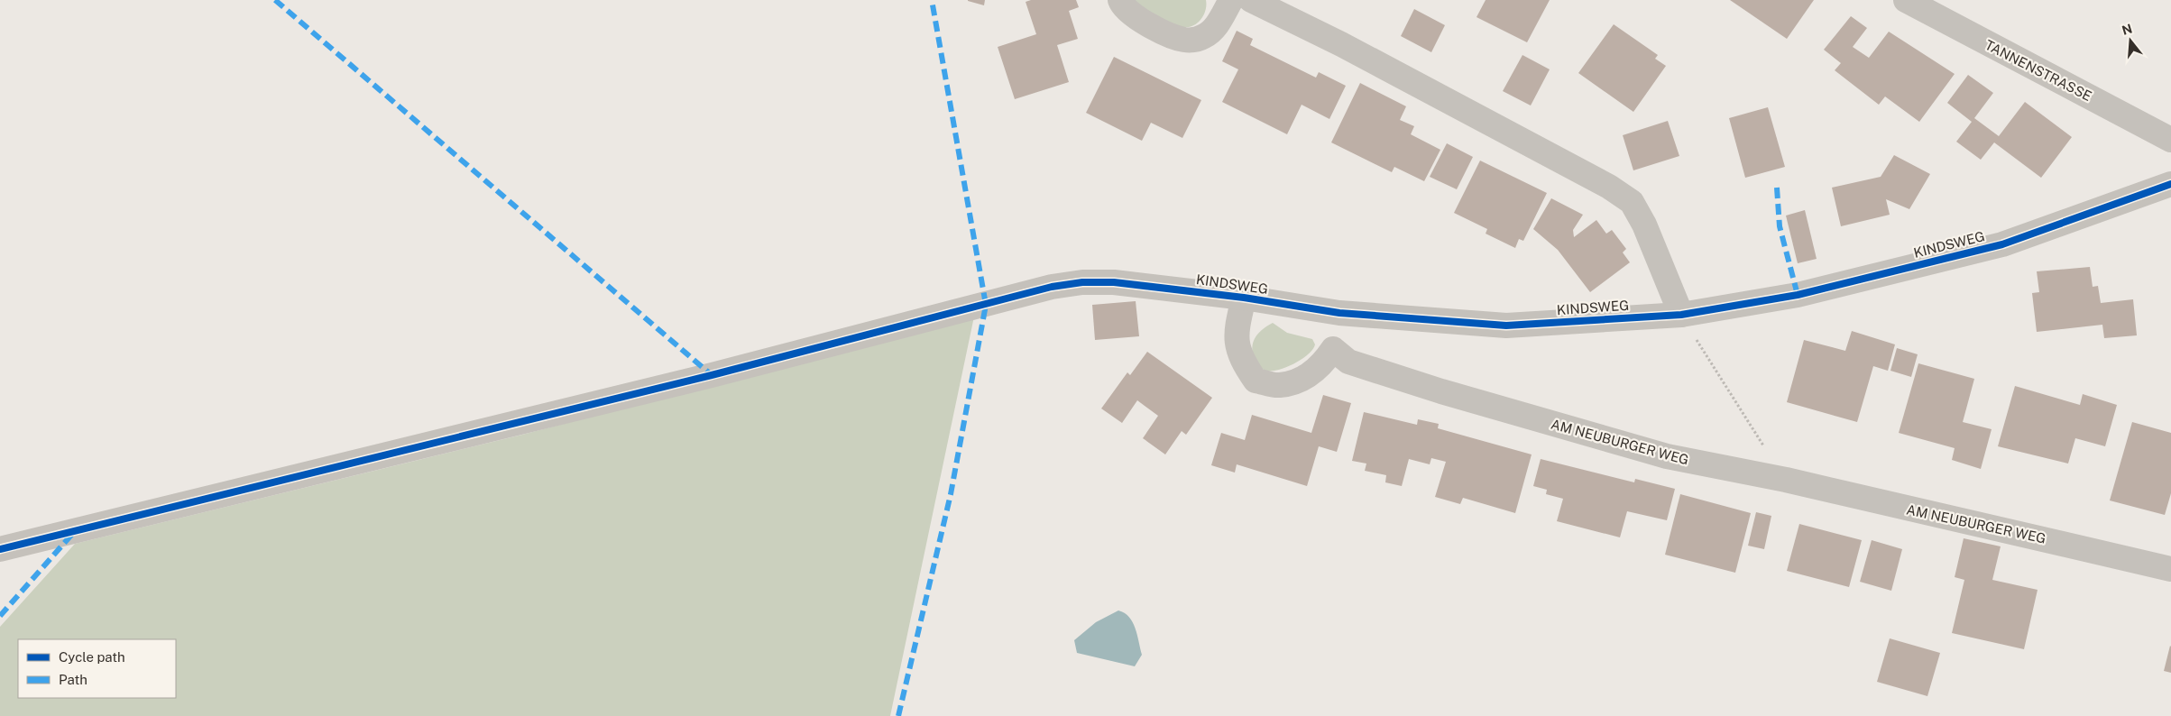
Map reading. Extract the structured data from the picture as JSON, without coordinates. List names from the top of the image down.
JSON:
{
  "streets": {
    "street": ["TANNENSTRASSE", "KINDSWEG", "AM NEUBURGER WEG"]
  },
  "legend": ["Cycle path", "Path"],
  "north": "top"
}
